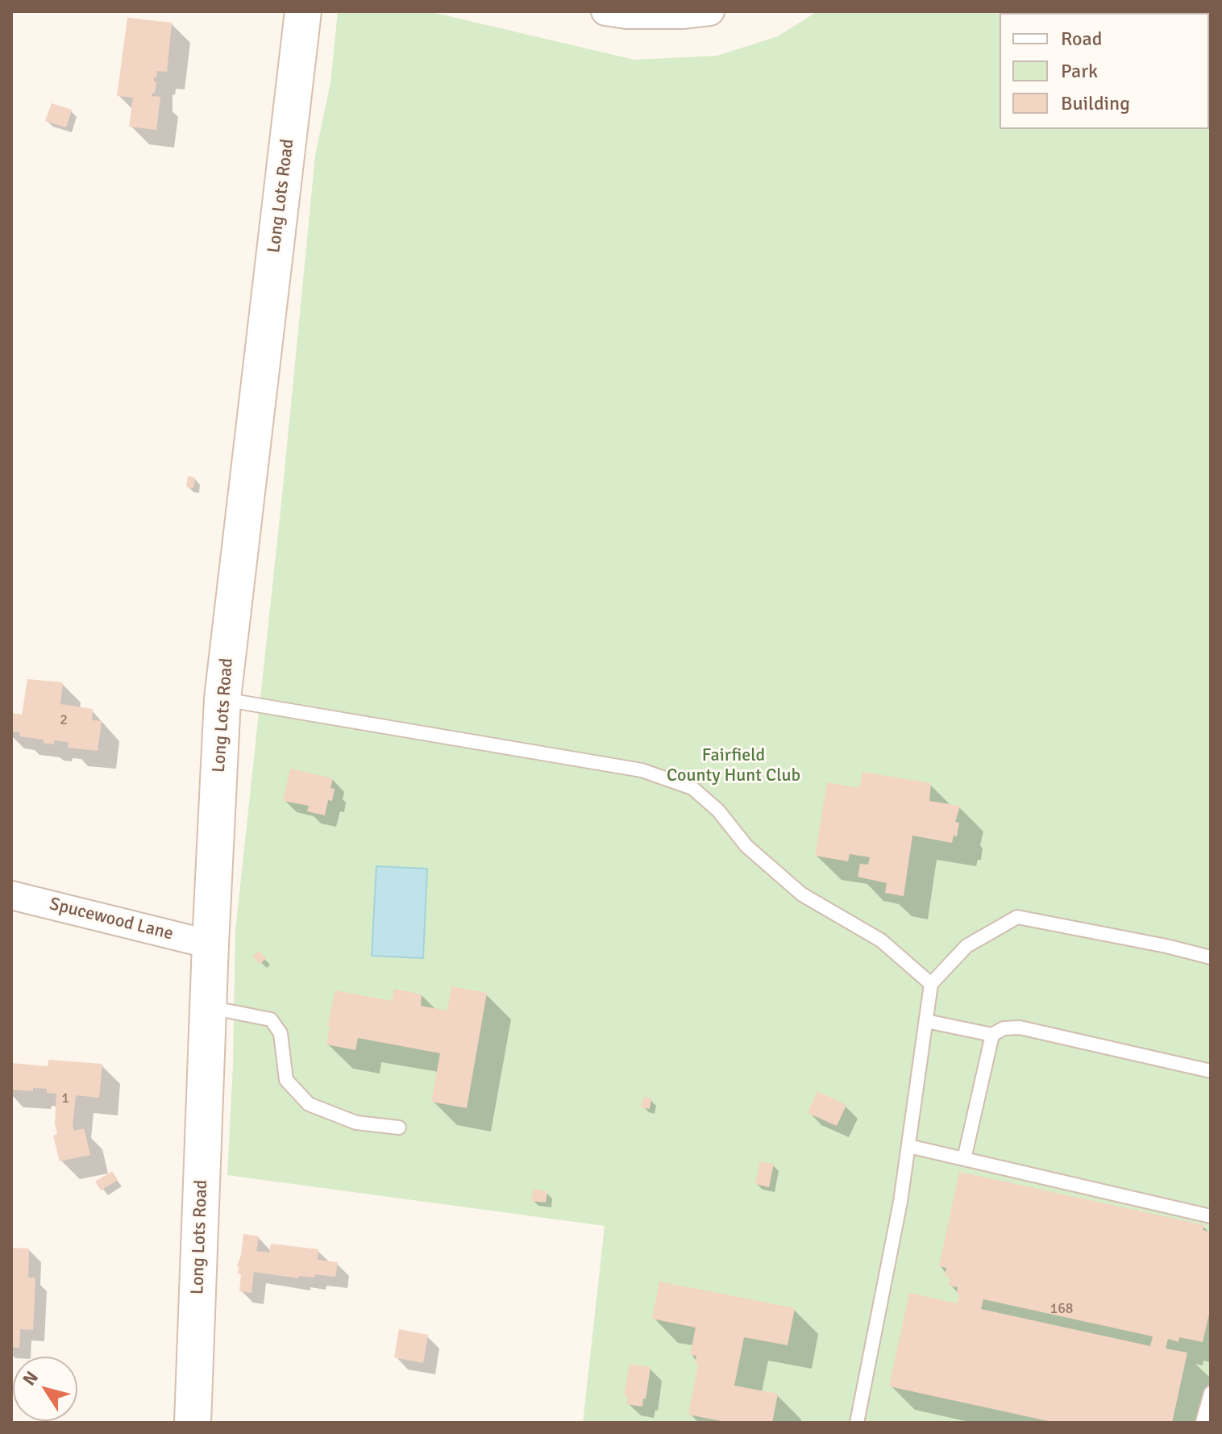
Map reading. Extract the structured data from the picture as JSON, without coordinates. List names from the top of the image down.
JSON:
{
  "streets": {
    "main road": ["Long Lots Road"],
    "street": ["Spucewood Lane"]
  },
  "crossings": [
    ["Long Lots Road", "Spucewood Lane"]
  ],
  "parks": ["Fairfield County Hunt Club"],
  "house_numbers": ["2", "1", "168"],
  "legend": ["Road", "Park", "Building"],
  "north": "top left"
}
